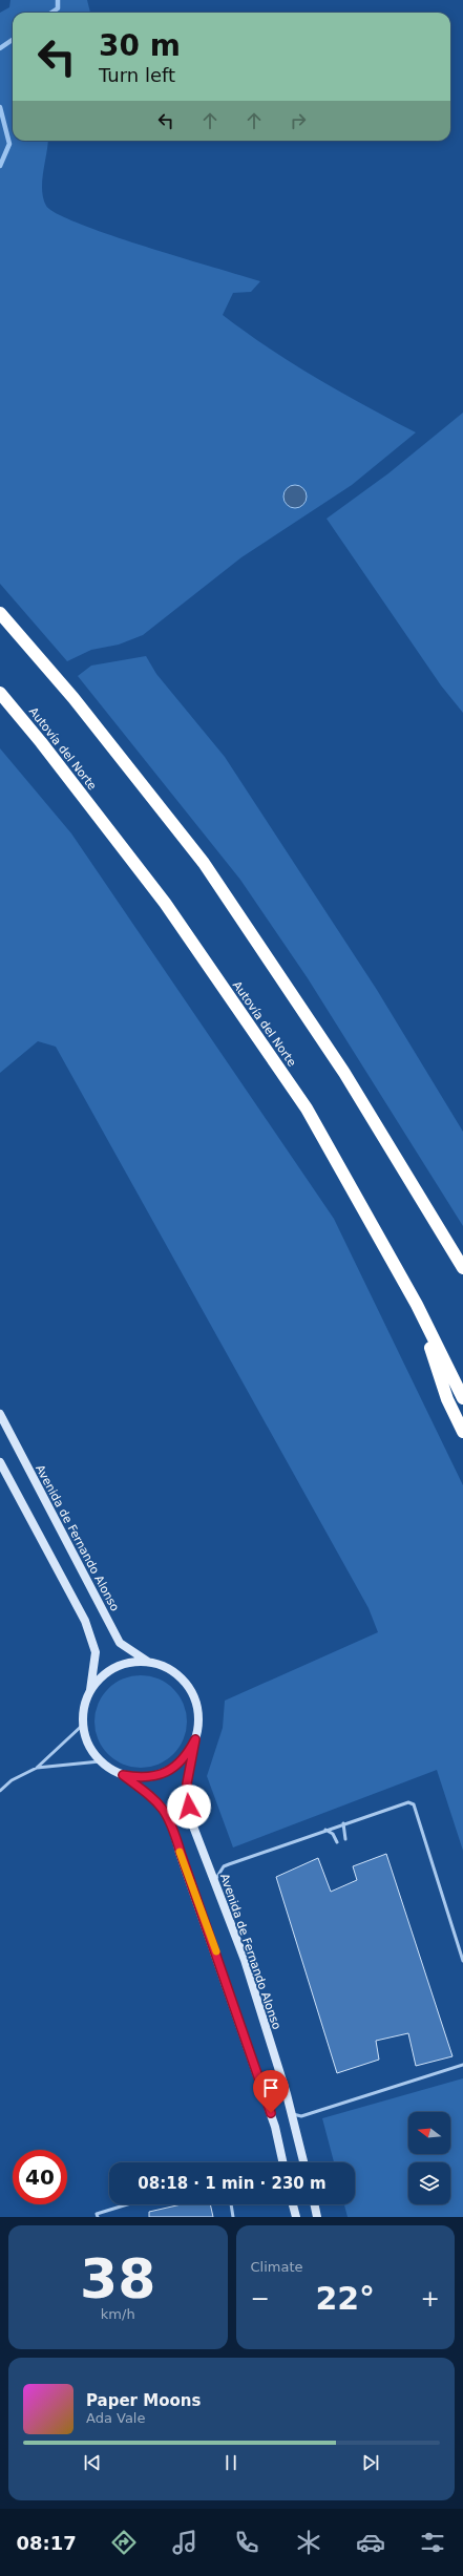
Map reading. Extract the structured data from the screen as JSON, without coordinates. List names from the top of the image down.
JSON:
{
  "streets": {
    "highway": ["Autovía del Norte"],
    "street": ["Avenida de Fernando Alonso"]
  },
  "north": "left",
  "page": {
    "turn": ["30 m", "Turn left"],
    "limit": "40",
    "trip": "08:18 · 1 min · 230 m",
    "tile": [
      ["38", "km/h"],
      "Climate"
    ],
    "heat": ["−", "22°", "+"],
    "song": ["Paper Moons", "Ada Vale"],
    "tabs": "08:17"
  }
}
